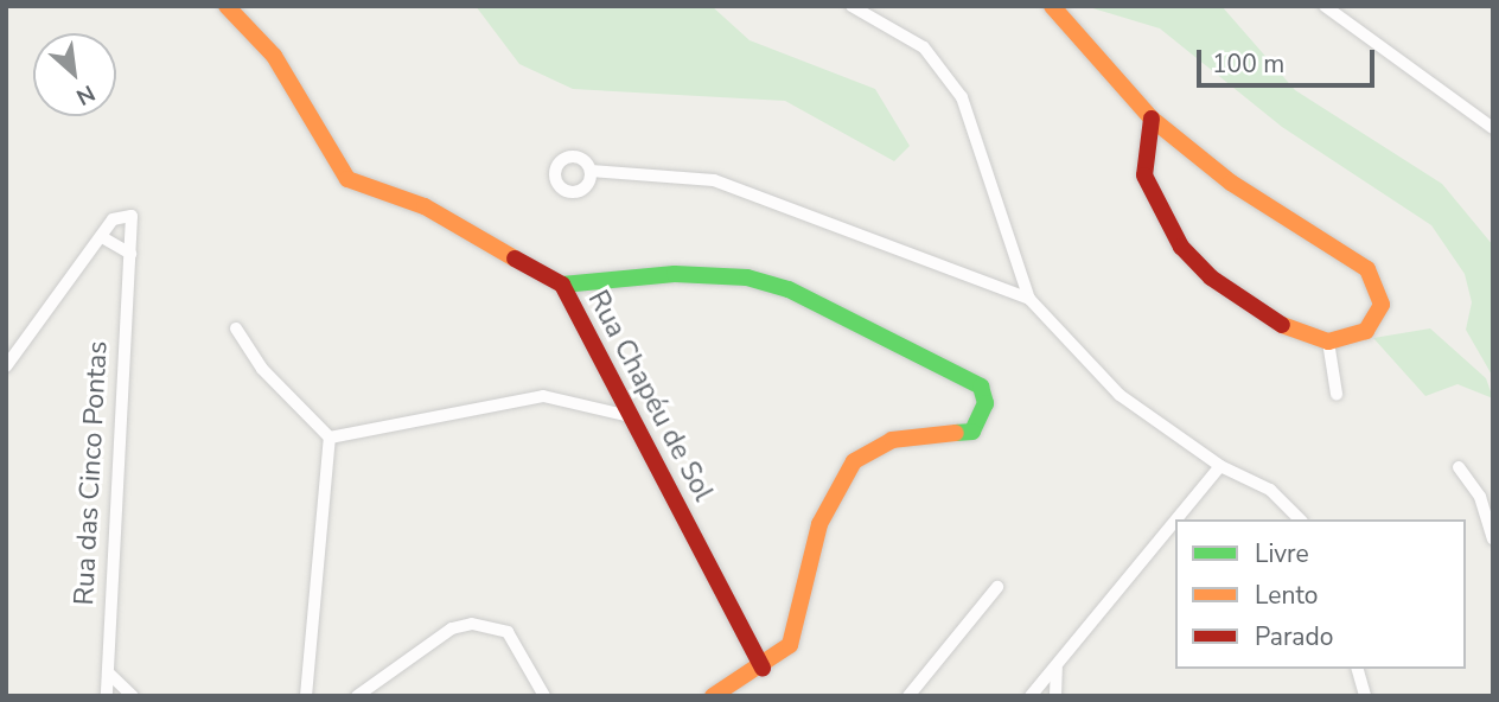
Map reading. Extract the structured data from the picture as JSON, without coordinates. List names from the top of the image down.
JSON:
{
  "streets": {
    "street": ["Rua Chapéu de Sol", "Rua das Cinco Pontas"]
  },
  "legend": ["Livre", "Lento", "Parado"],
  "scale_bar": "100 m",
  "north": "bottom right"
}
